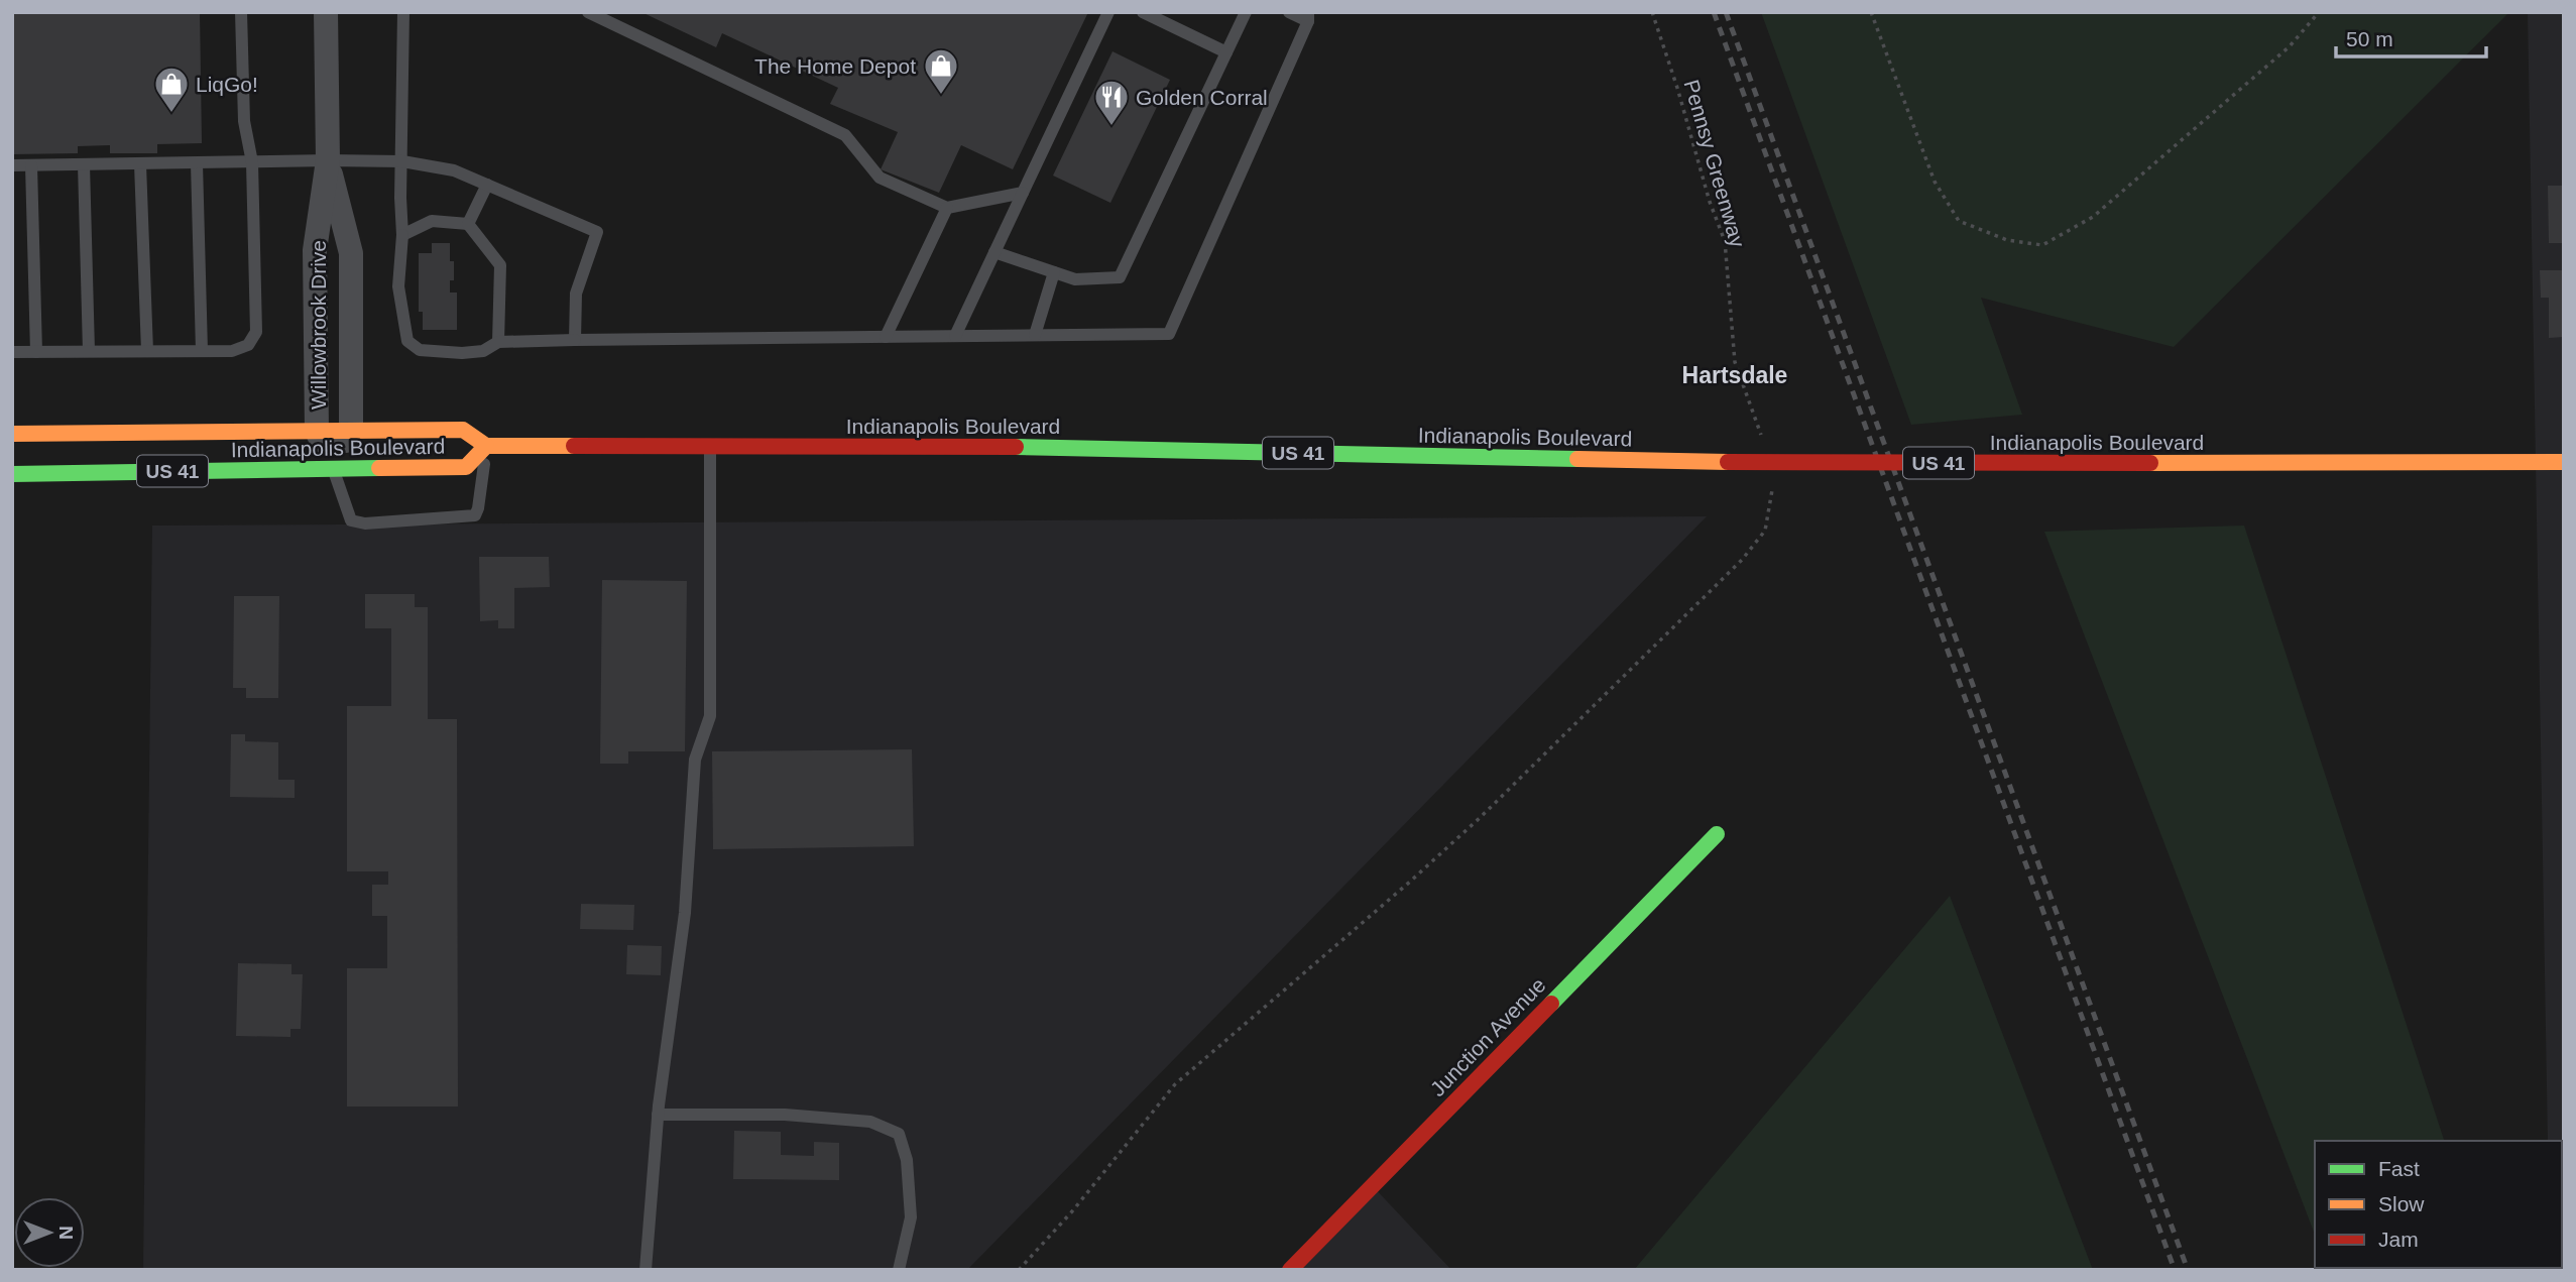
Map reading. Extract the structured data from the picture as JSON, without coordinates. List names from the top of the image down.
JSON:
{
  "streets": {
    "main road": ["Indianapolis Boulevard", "US 41", "Junction Avenue"],
    "street": ["Willowbrook Drive"],
    "path": ["Pennsy Greenway"]
  },
  "crossings": [
    ["Willowbrook Drive", "Indianapolis Boulevard"]
  ],
  "districts": ["Hartsdale"],
  "places": {
    "shop": ["The Home Depot", "LiqGo!"],
    "restaurant": ["Golden Corral"]
  },
  "legend": ["Fast", "Slow", "Jam"],
  "scale_bar": "50 m",
  "north": "right"
}
